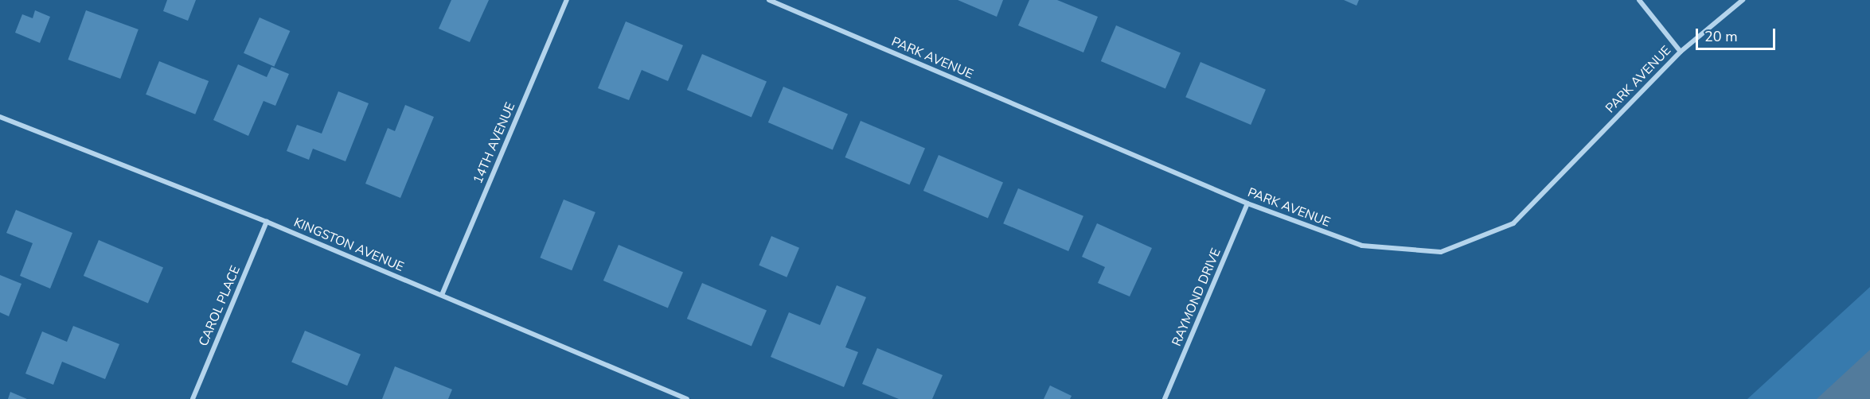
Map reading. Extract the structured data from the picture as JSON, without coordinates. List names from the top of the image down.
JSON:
{
  "streets": {
    "street": [
      "PARK AVENUE",
      "14TH AVENUE",
      "KINGSTON AVENUE",
      "RAYMOND DRIVE",
      "CAROL PLACE"
    ]
  },
  "crossings": [
    ["PARK AVENUE", "RAYMOND DRIVE"],
    ["14TH AVENUE", "KINGSTON AVENUE"],
    ["KINGSTON AVENUE", "CAROL PLACE"]
  ],
  "scale_bar": "20 m"
}
